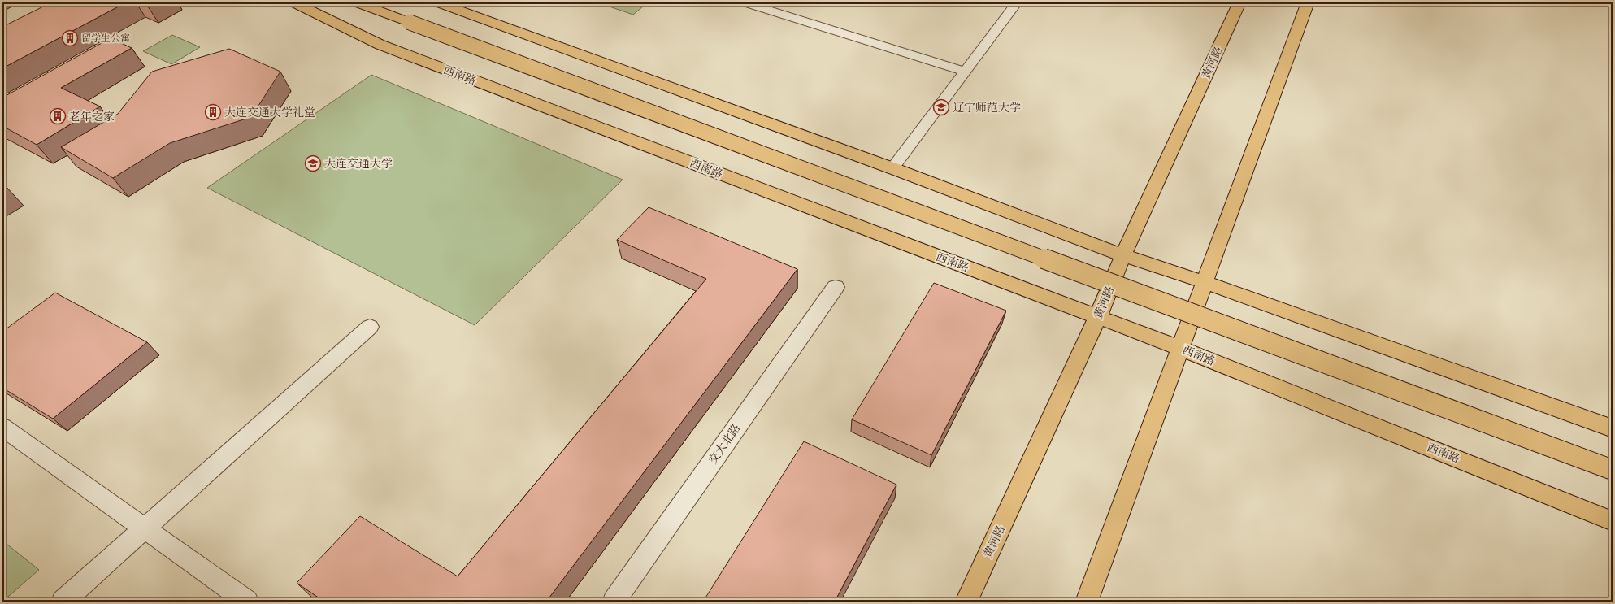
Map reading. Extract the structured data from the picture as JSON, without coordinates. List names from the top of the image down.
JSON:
{
  "streets": {
    "main road": ["黄河路", "西南路"],
    "street": ["交大北路"]
  },
  "crossings": [
    ["黄河路", "西南路"]
  ],
  "places": {
    "building": ["留学生公寓", "大连交通大学礼堂", "老年之家"],
    "school or university": ["辽宁师范大学", "大连交通大学"]
  }
}
